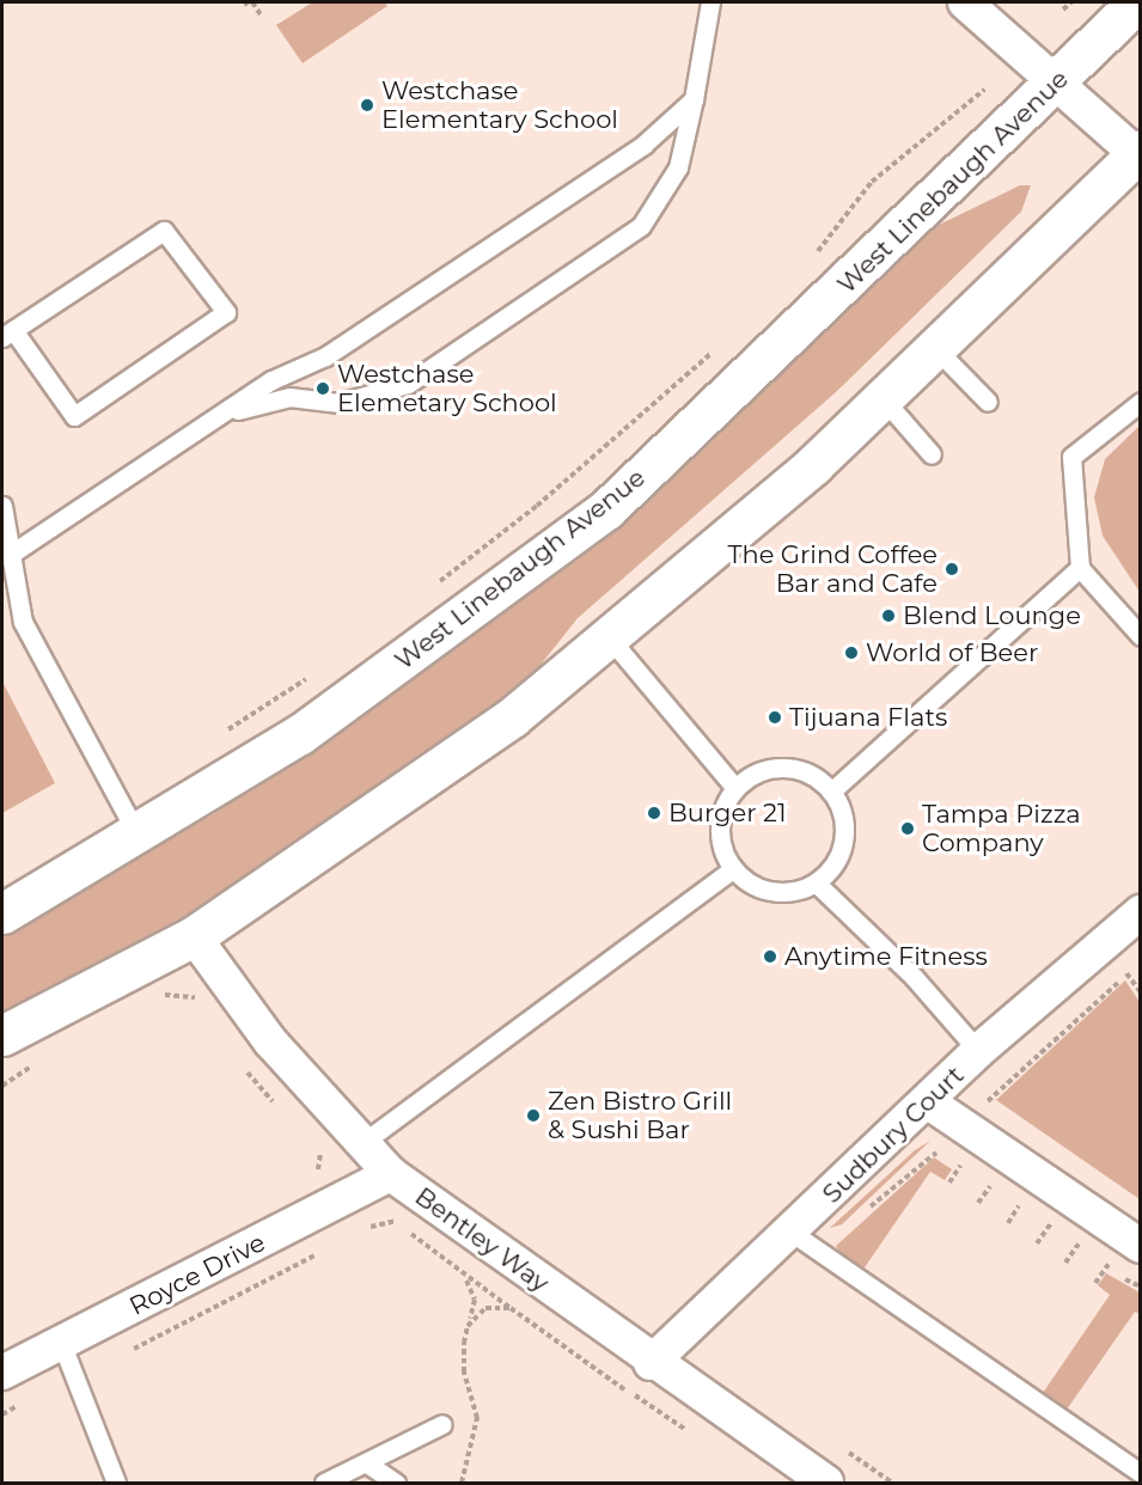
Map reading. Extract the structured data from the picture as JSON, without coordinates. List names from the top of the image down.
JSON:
{
  "streets": {
    "main road": ["West Linebaugh Avenue"],
    "street": ["Sudbury Court", "Bentley Way", "Royce Drive"]
  },
  "crossings": [
    ["Sudbury Court", "Bentley Way"],
    ["Bentley Way", "Royce Drive"]
  ],
  "places": [
    "Westchase Elementary School",
    "Westchase Elemetary School",
    "The Grind Coffee Bar and Cafe",
    "Blend Lounge",
    "World of Beer",
    "Tijuana Flats",
    "Burger 21",
    "Tampa Pizza Company",
    "Anytime Fitness",
    "Zen Bistro Grill & Sushi Bar"
  ]
}
